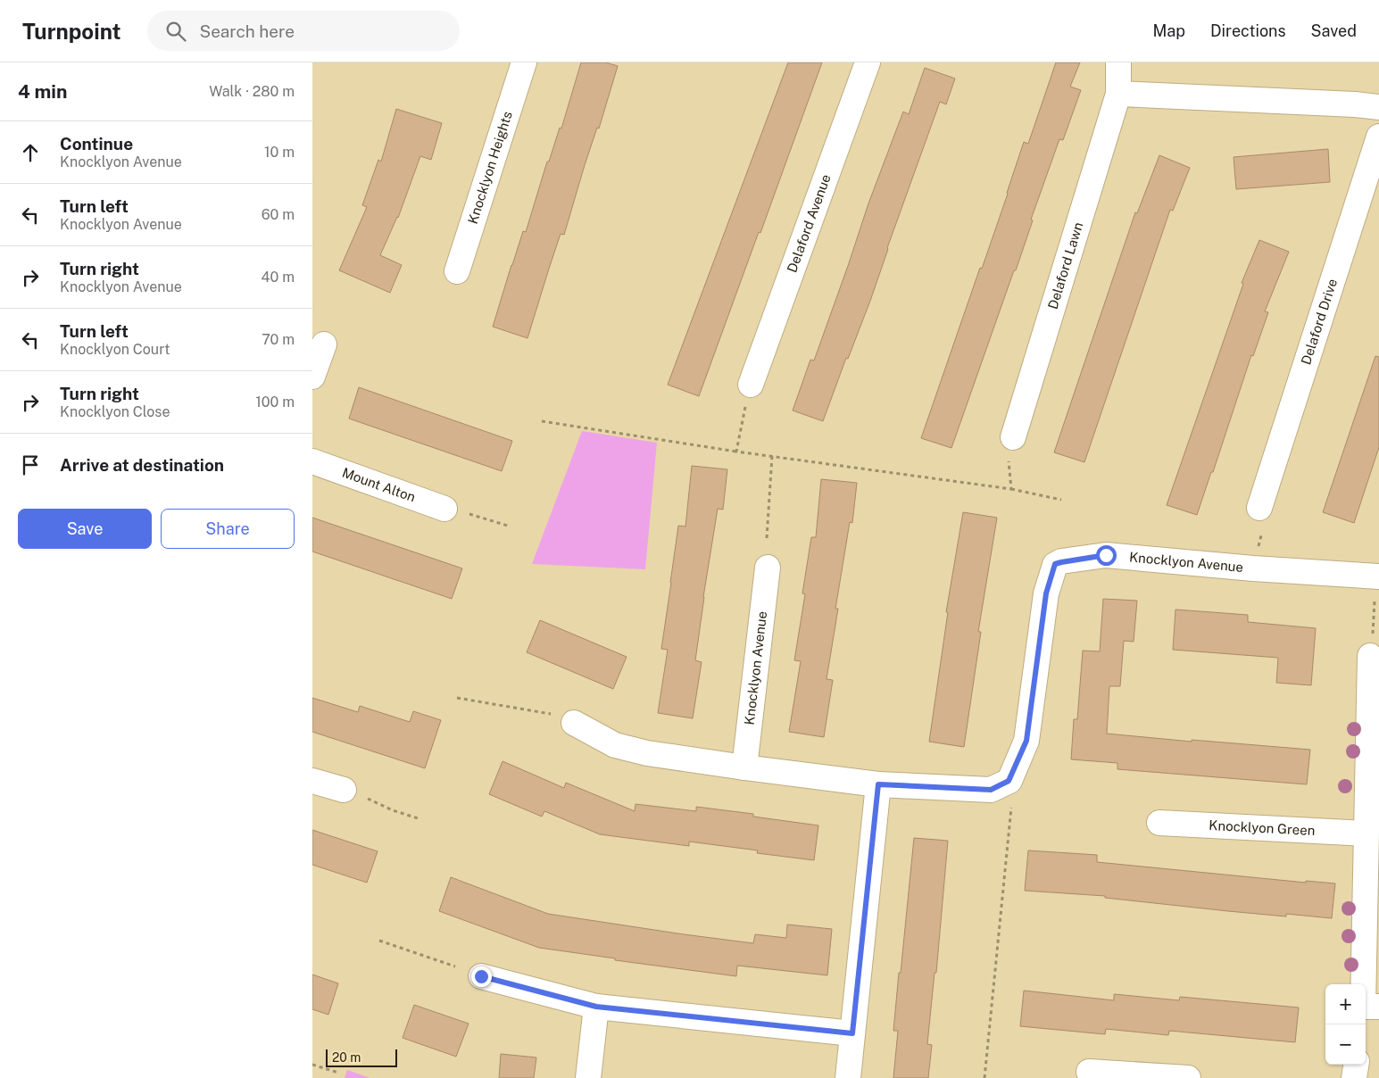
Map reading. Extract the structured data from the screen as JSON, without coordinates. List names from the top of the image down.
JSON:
{
  "streets": {
    "street": [
      "Knocklyon Heights",
      "Delaford Avenue",
      "Delaford Lawn",
      "Delaford Drive",
      "Mount Alton",
      "Knocklyon Avenue",
      "Knocklyon Green"
    ]
  },
  "scale_bar": "20 m",
  "page": {
    "header": "Turnpoint",
    "search": "Search here",
    "nav": ["Map", "Directions", "Saved"],
    "heading": ["4 min", "Walk · 280 m"],
    "list": [
      ["Continue", "Knocklyon Avenue", "10 m"],
      ["Turn left", "Knocklyon Avenue", "60 m"],
      ["Turn right", "Knocklyon Avenue", "40 m"],
      ["Turn left", "Knocklyon Court", "70 m"],
      ["Turn right", "Knocklyon Close", "100 m"],
      "Arrive at destination"
    ],
    "buttons": ["Save", "Share"],
    "map_buttons": ["+", "−"],
    "scale": "20 m"
  }
}
